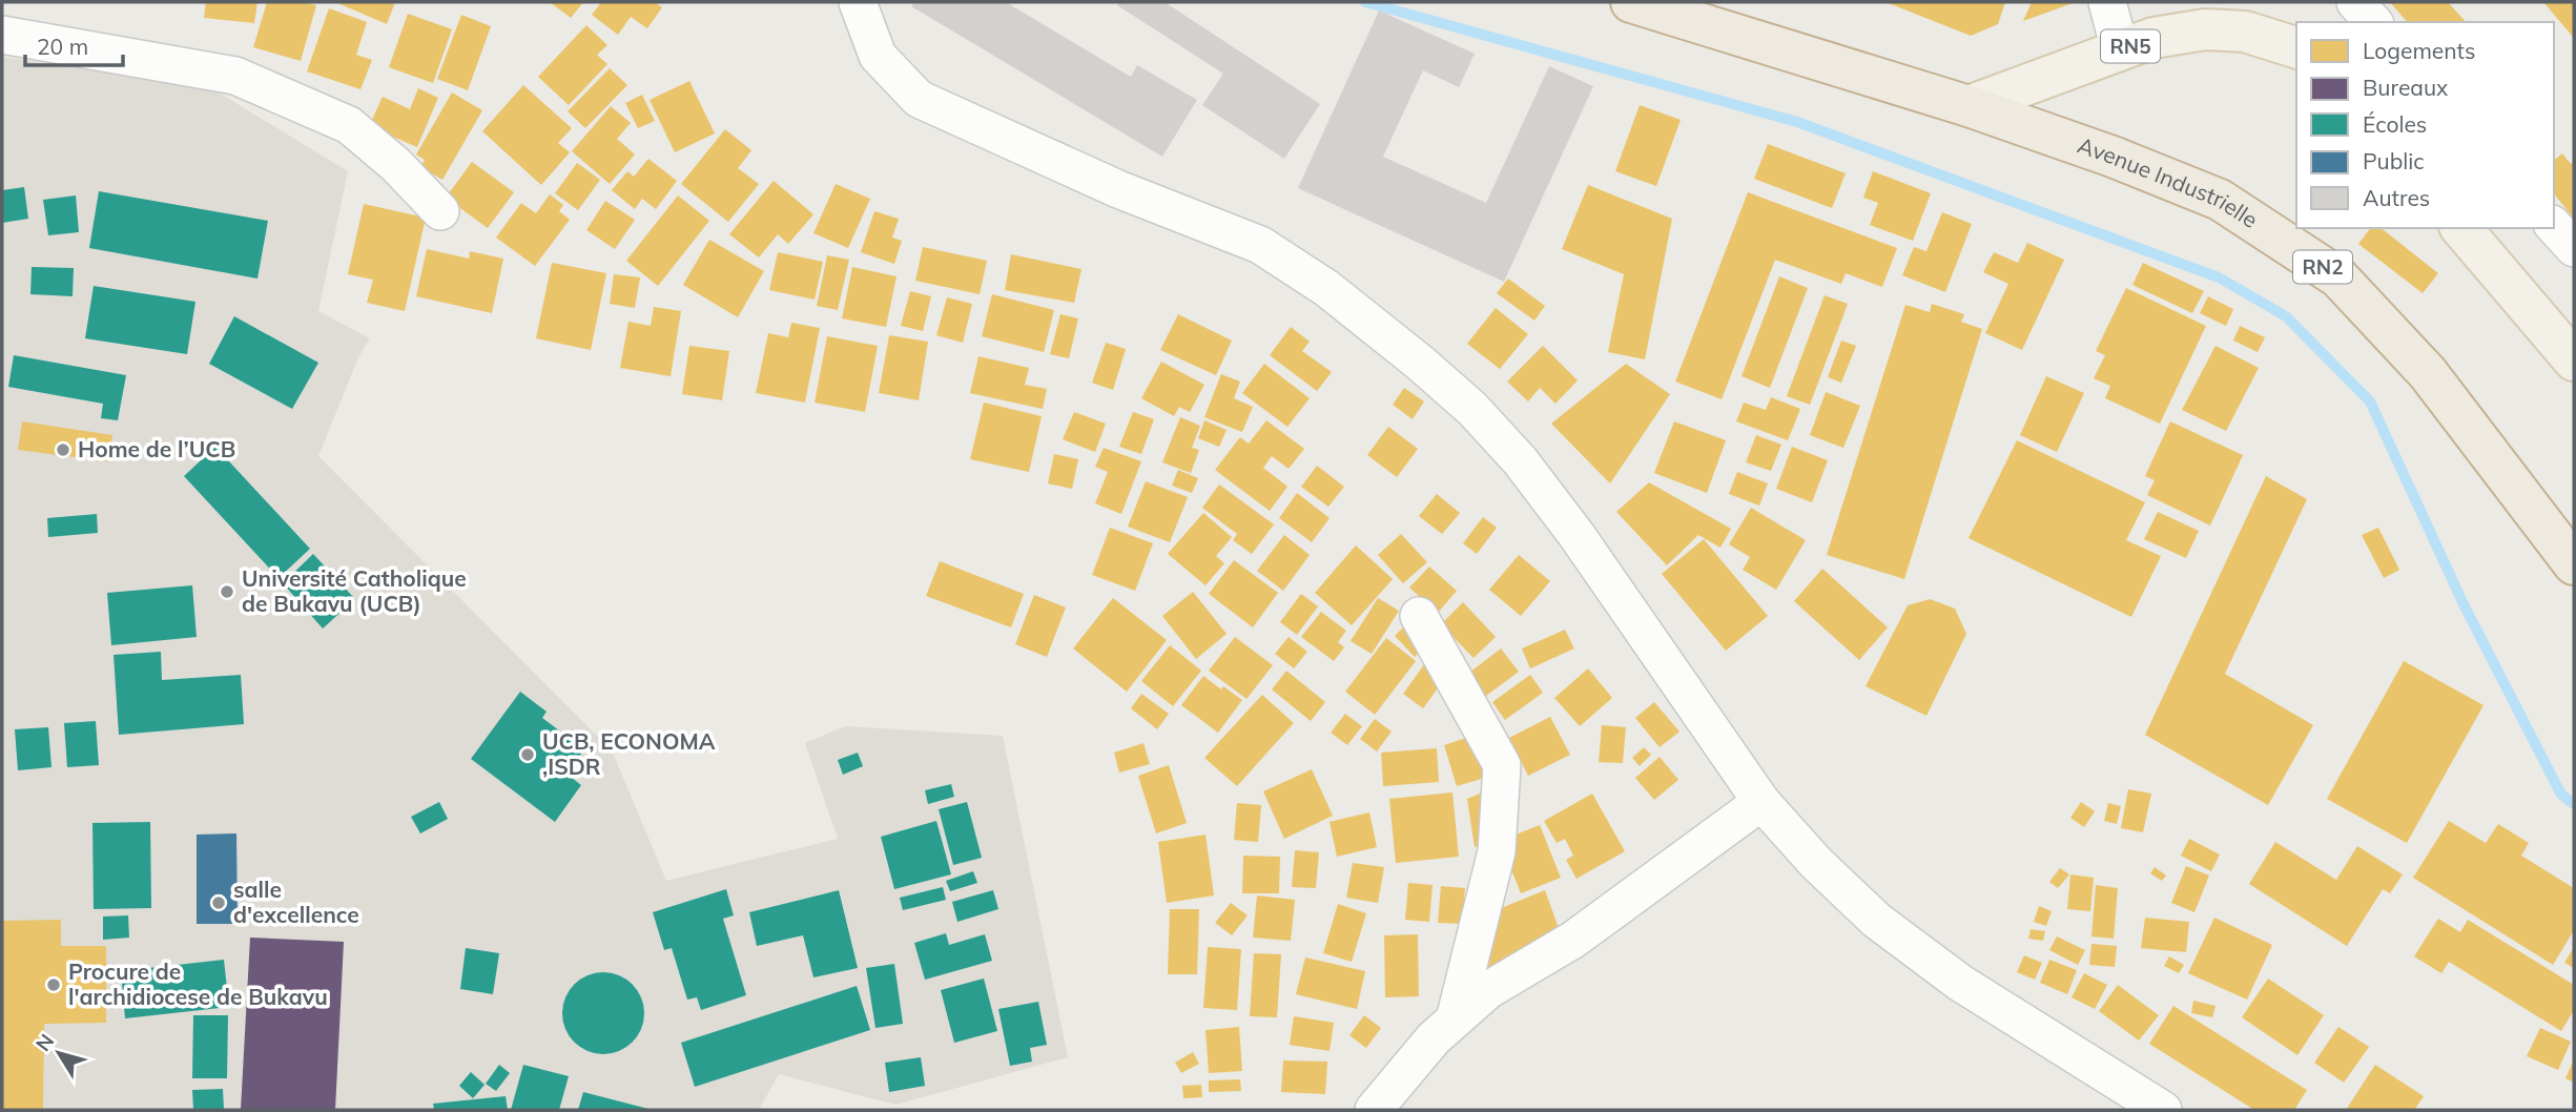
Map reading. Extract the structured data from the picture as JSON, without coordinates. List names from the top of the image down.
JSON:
{
  "streets": {
    "highway": ["Avenue Industrielle", "RN2"],
    "main road": ["RN5"]
  },
  "crossings": [
    ["RN5", "Avenue Industrielle"]
  ],
  "places": [
    "Home de l’UCB",
    "Université Catholique de Bukavu (UCB)",
    "UCB, ECONOMA ,ISDR",
    "salle d'excellence",
    "Procure de l'archidiocese de Bukavu"
  ],
  "legend": [
    "Logements",
    "Bureaux",
    "Écoles",
    "Public",
    "Autres"
  ],
  "scale_bar": "20 m",
  "north": "top left"
}
